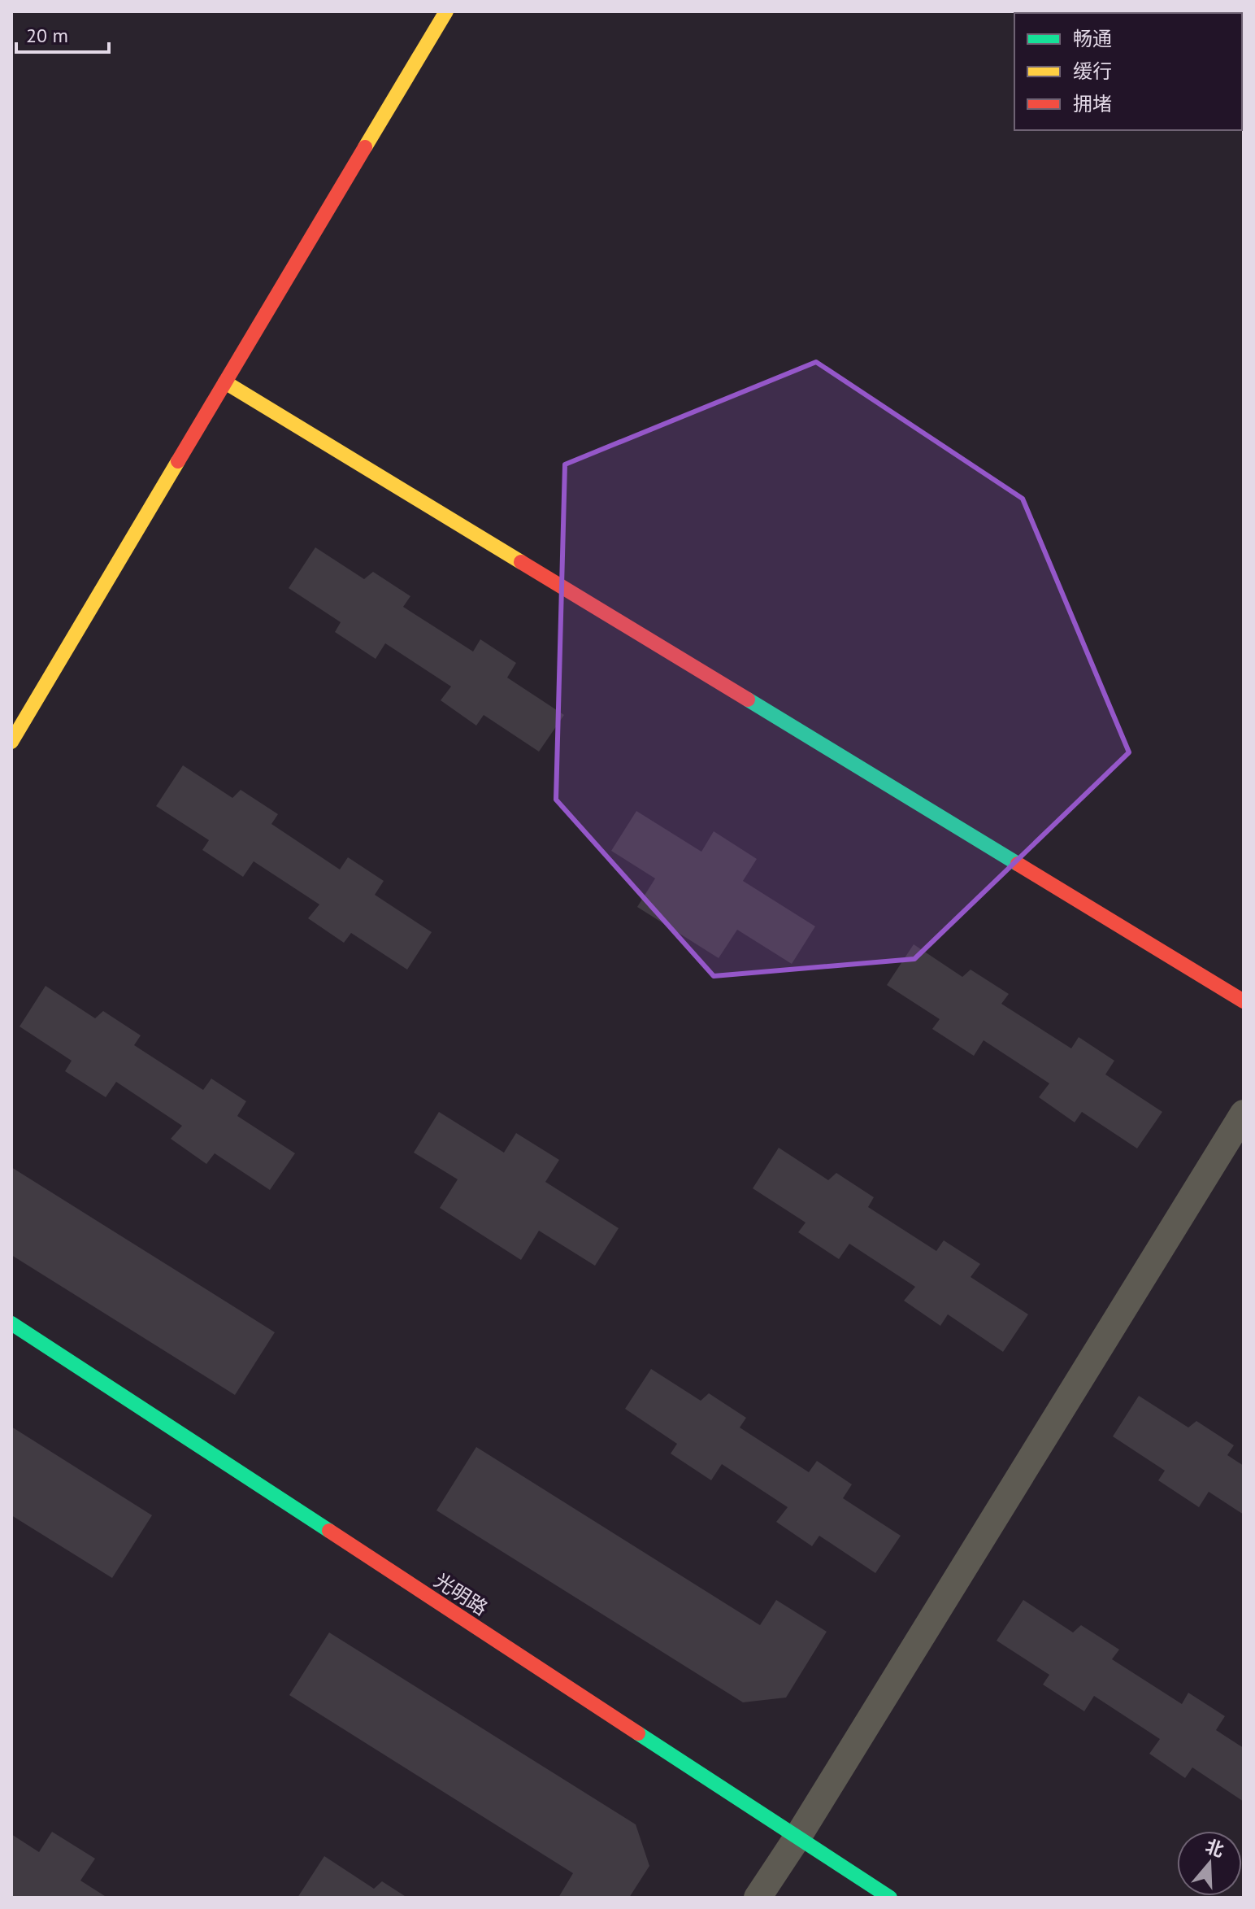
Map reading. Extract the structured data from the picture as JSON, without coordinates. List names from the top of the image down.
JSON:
{
  "streets": {
    "street": ["光明路"]
  },
  "legend": ["畅通", "缓行", "拥堵"],
  "scale_bar": "20 m",
  "north": "top"
}
